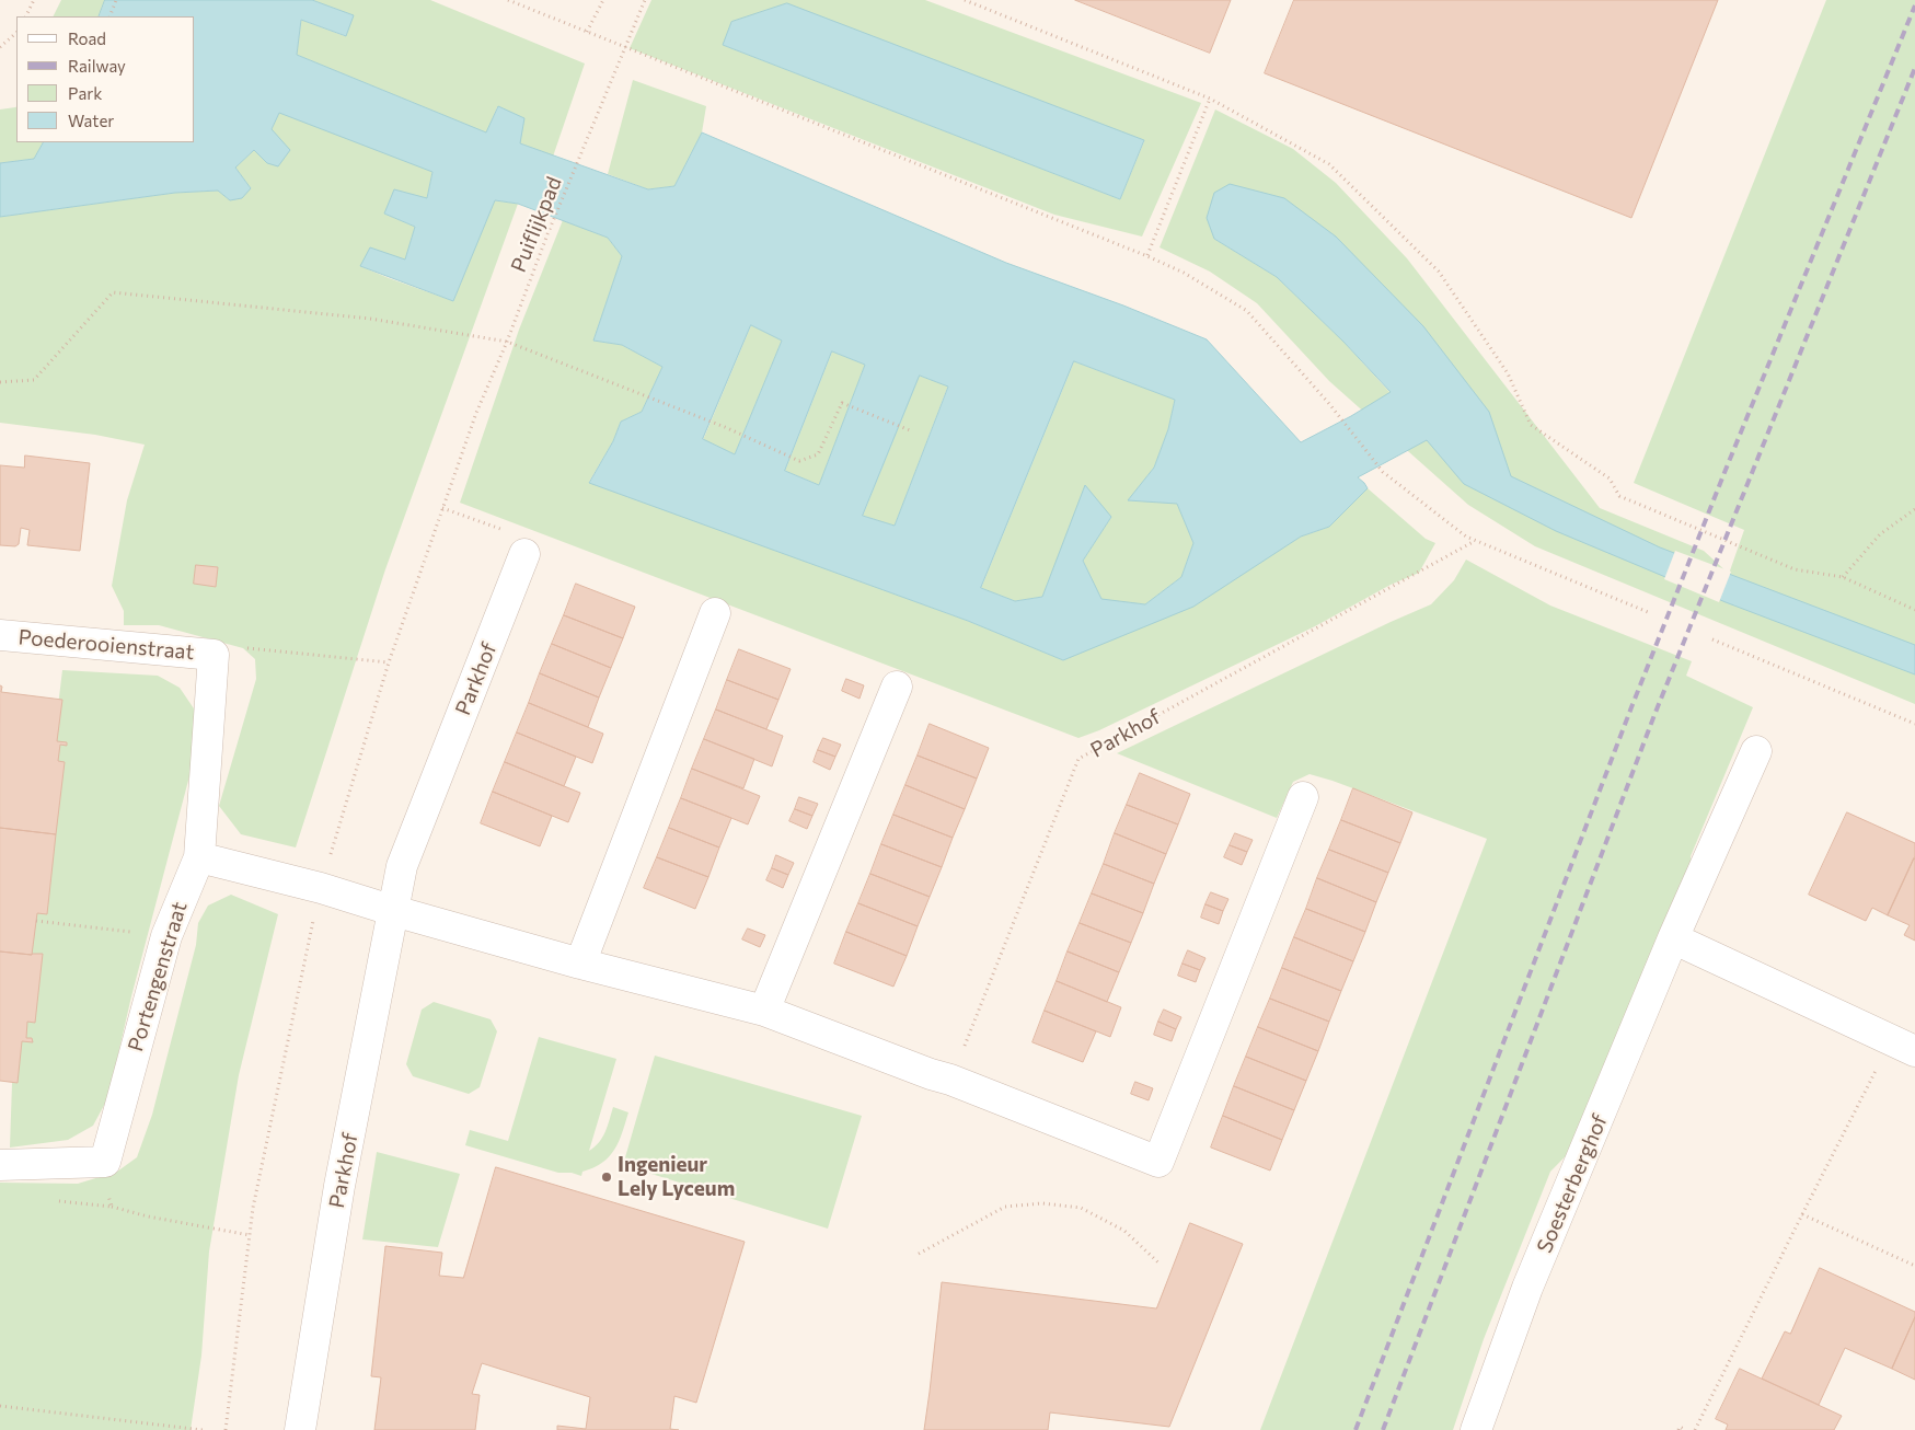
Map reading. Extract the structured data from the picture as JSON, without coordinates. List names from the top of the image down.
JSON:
{
  "streets": {
    "street": [
      "Poederooienstraat",
      "Parkhof",
      "Portengenstraat",
      "Soesterberghof"
    ],
    "path": ["Puiflijkpad"]
  },
  "crossings": [
    ["Poederooienstraat", "Portengenstraat"]
  ],
  "places": ["Ingenieur Lely Lyceum"],
  "legend": [
    "Road",
    "Railway",
    "Park",
    "Water"
  ]
}
